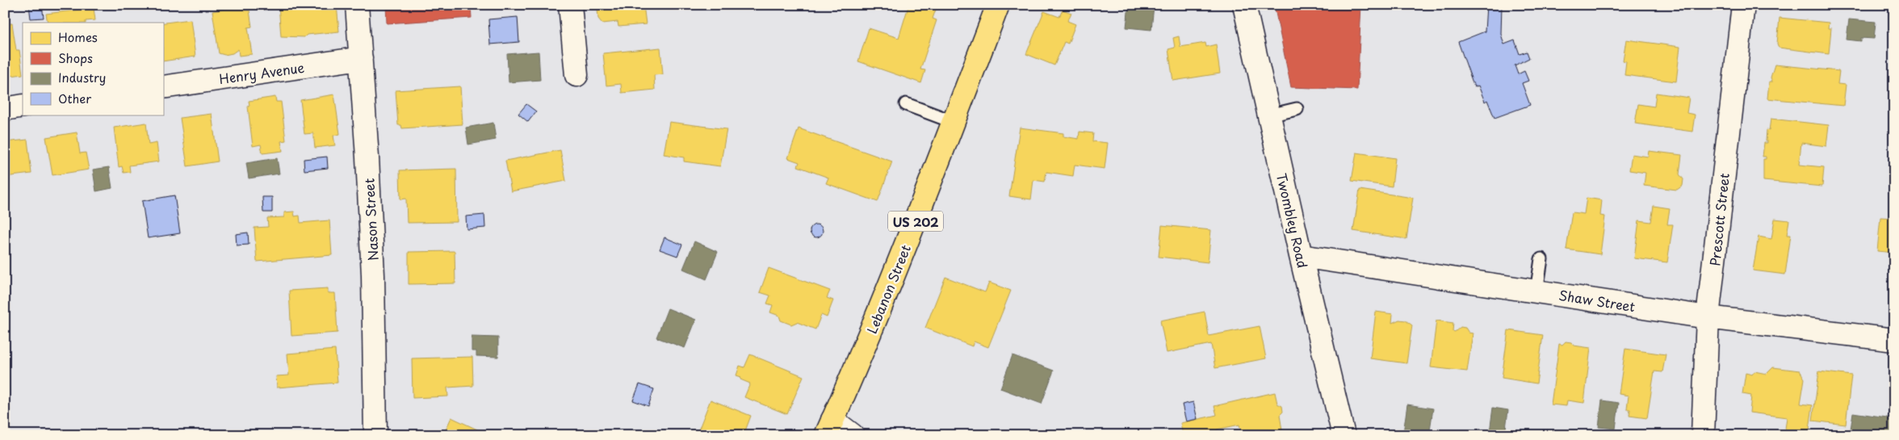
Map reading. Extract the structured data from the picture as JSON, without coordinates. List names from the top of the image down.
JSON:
{
  "streets": {
    "highway": ["US 202", "Lebanon Street"],
    "street": [
      "Henry Avenue",
      "Nason Street",
      "Prescott Street",
      "Twombley Road",
      "Shaw Street"
    ]
  },
  "crossings": [
    ["Henry Avenue", "Nason Street"],
    ["Prescott Street", "Shaw Street"],
    ["Twombley Road", "Shaw Street"]
  ],
  "legend": [
    "Homes",
    "Shops",
    "Industry",
    "Other"
  ]
}
